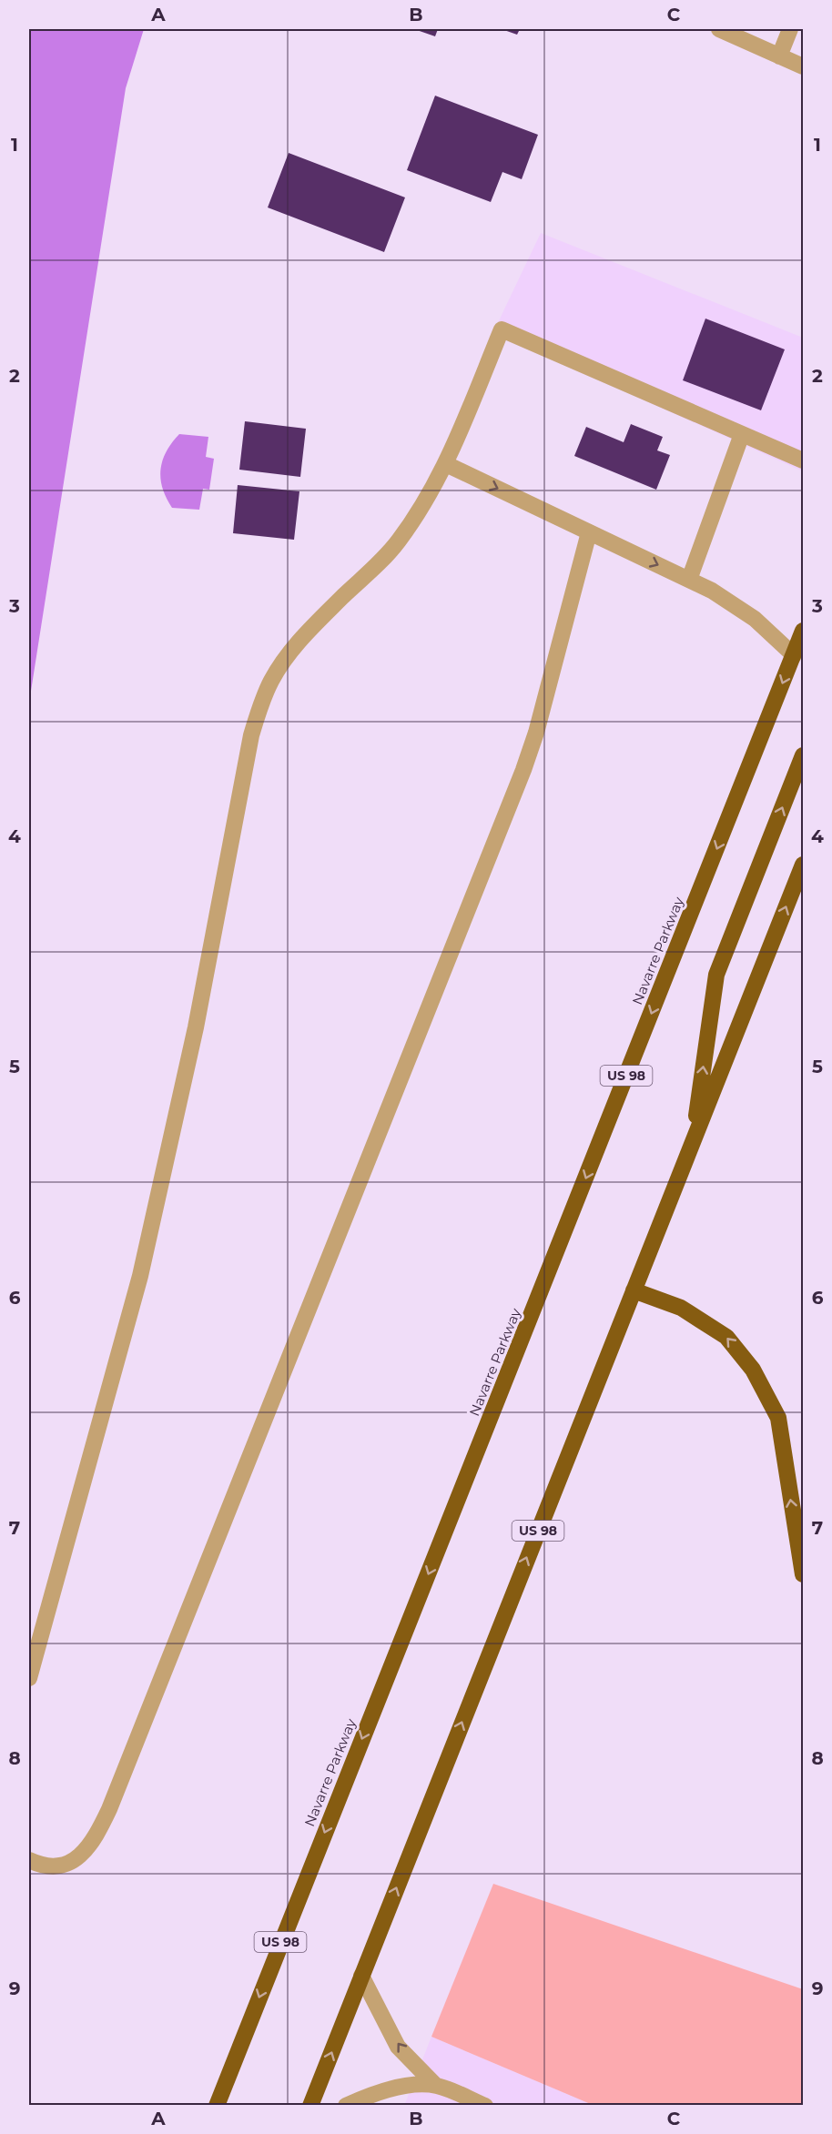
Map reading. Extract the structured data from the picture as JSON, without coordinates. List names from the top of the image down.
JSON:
{
  "streets": {
    "highway": ["Navarre Parkway", "US 98"]
  },
  "grid": {
    "columns": ["A", "B", "C"],
    "rows": [
      "1",
      "2",
      "3",
      "4",
      "5",
      "6",
      "7",
      "8",
      "9"
    ]
  }
}
